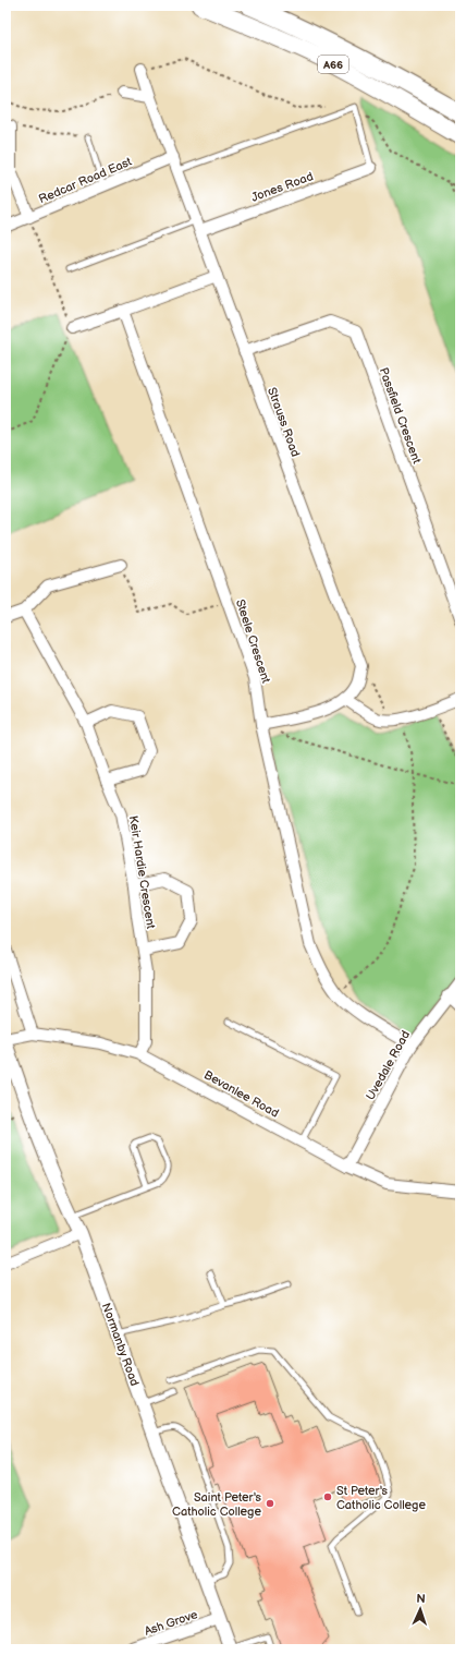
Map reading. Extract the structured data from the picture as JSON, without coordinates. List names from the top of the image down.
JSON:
{
  "streets": {
    "highway": ["A66"],
    "street": [
      "Redcar Road East",
      "Jones Road",
      "Passfield Crescent",
      "Strauss Road",
      "Steele Crescent",
      "Keir Hardie Crescent",
      "Uvedale Road",
      "Bevanlee Road",
      "Normanby Road",
      "Ash Grove"
    ]
  },
  "crossings": [
    ["Redcar Road East", "Strauss Road"],
    ["Jones Road", "Strauss Road"],
    ["Passfield Crescent", "Strauss Road"],
    ["Steele Crescent", "Uvedale Road"],
    ["Keir Hardie Crescent", "Bevanlee Road"],
    ["Uvedale Road", "Bevanlee Road"],
    ["Bevanlee Road", "Normanby Road"],
    ["Normanby Road", "Ash Grove"]
  ],
  "places": ["St Peter's Catholic College", "Saint Peter's Catholic College"],
  "north": "top"
}
